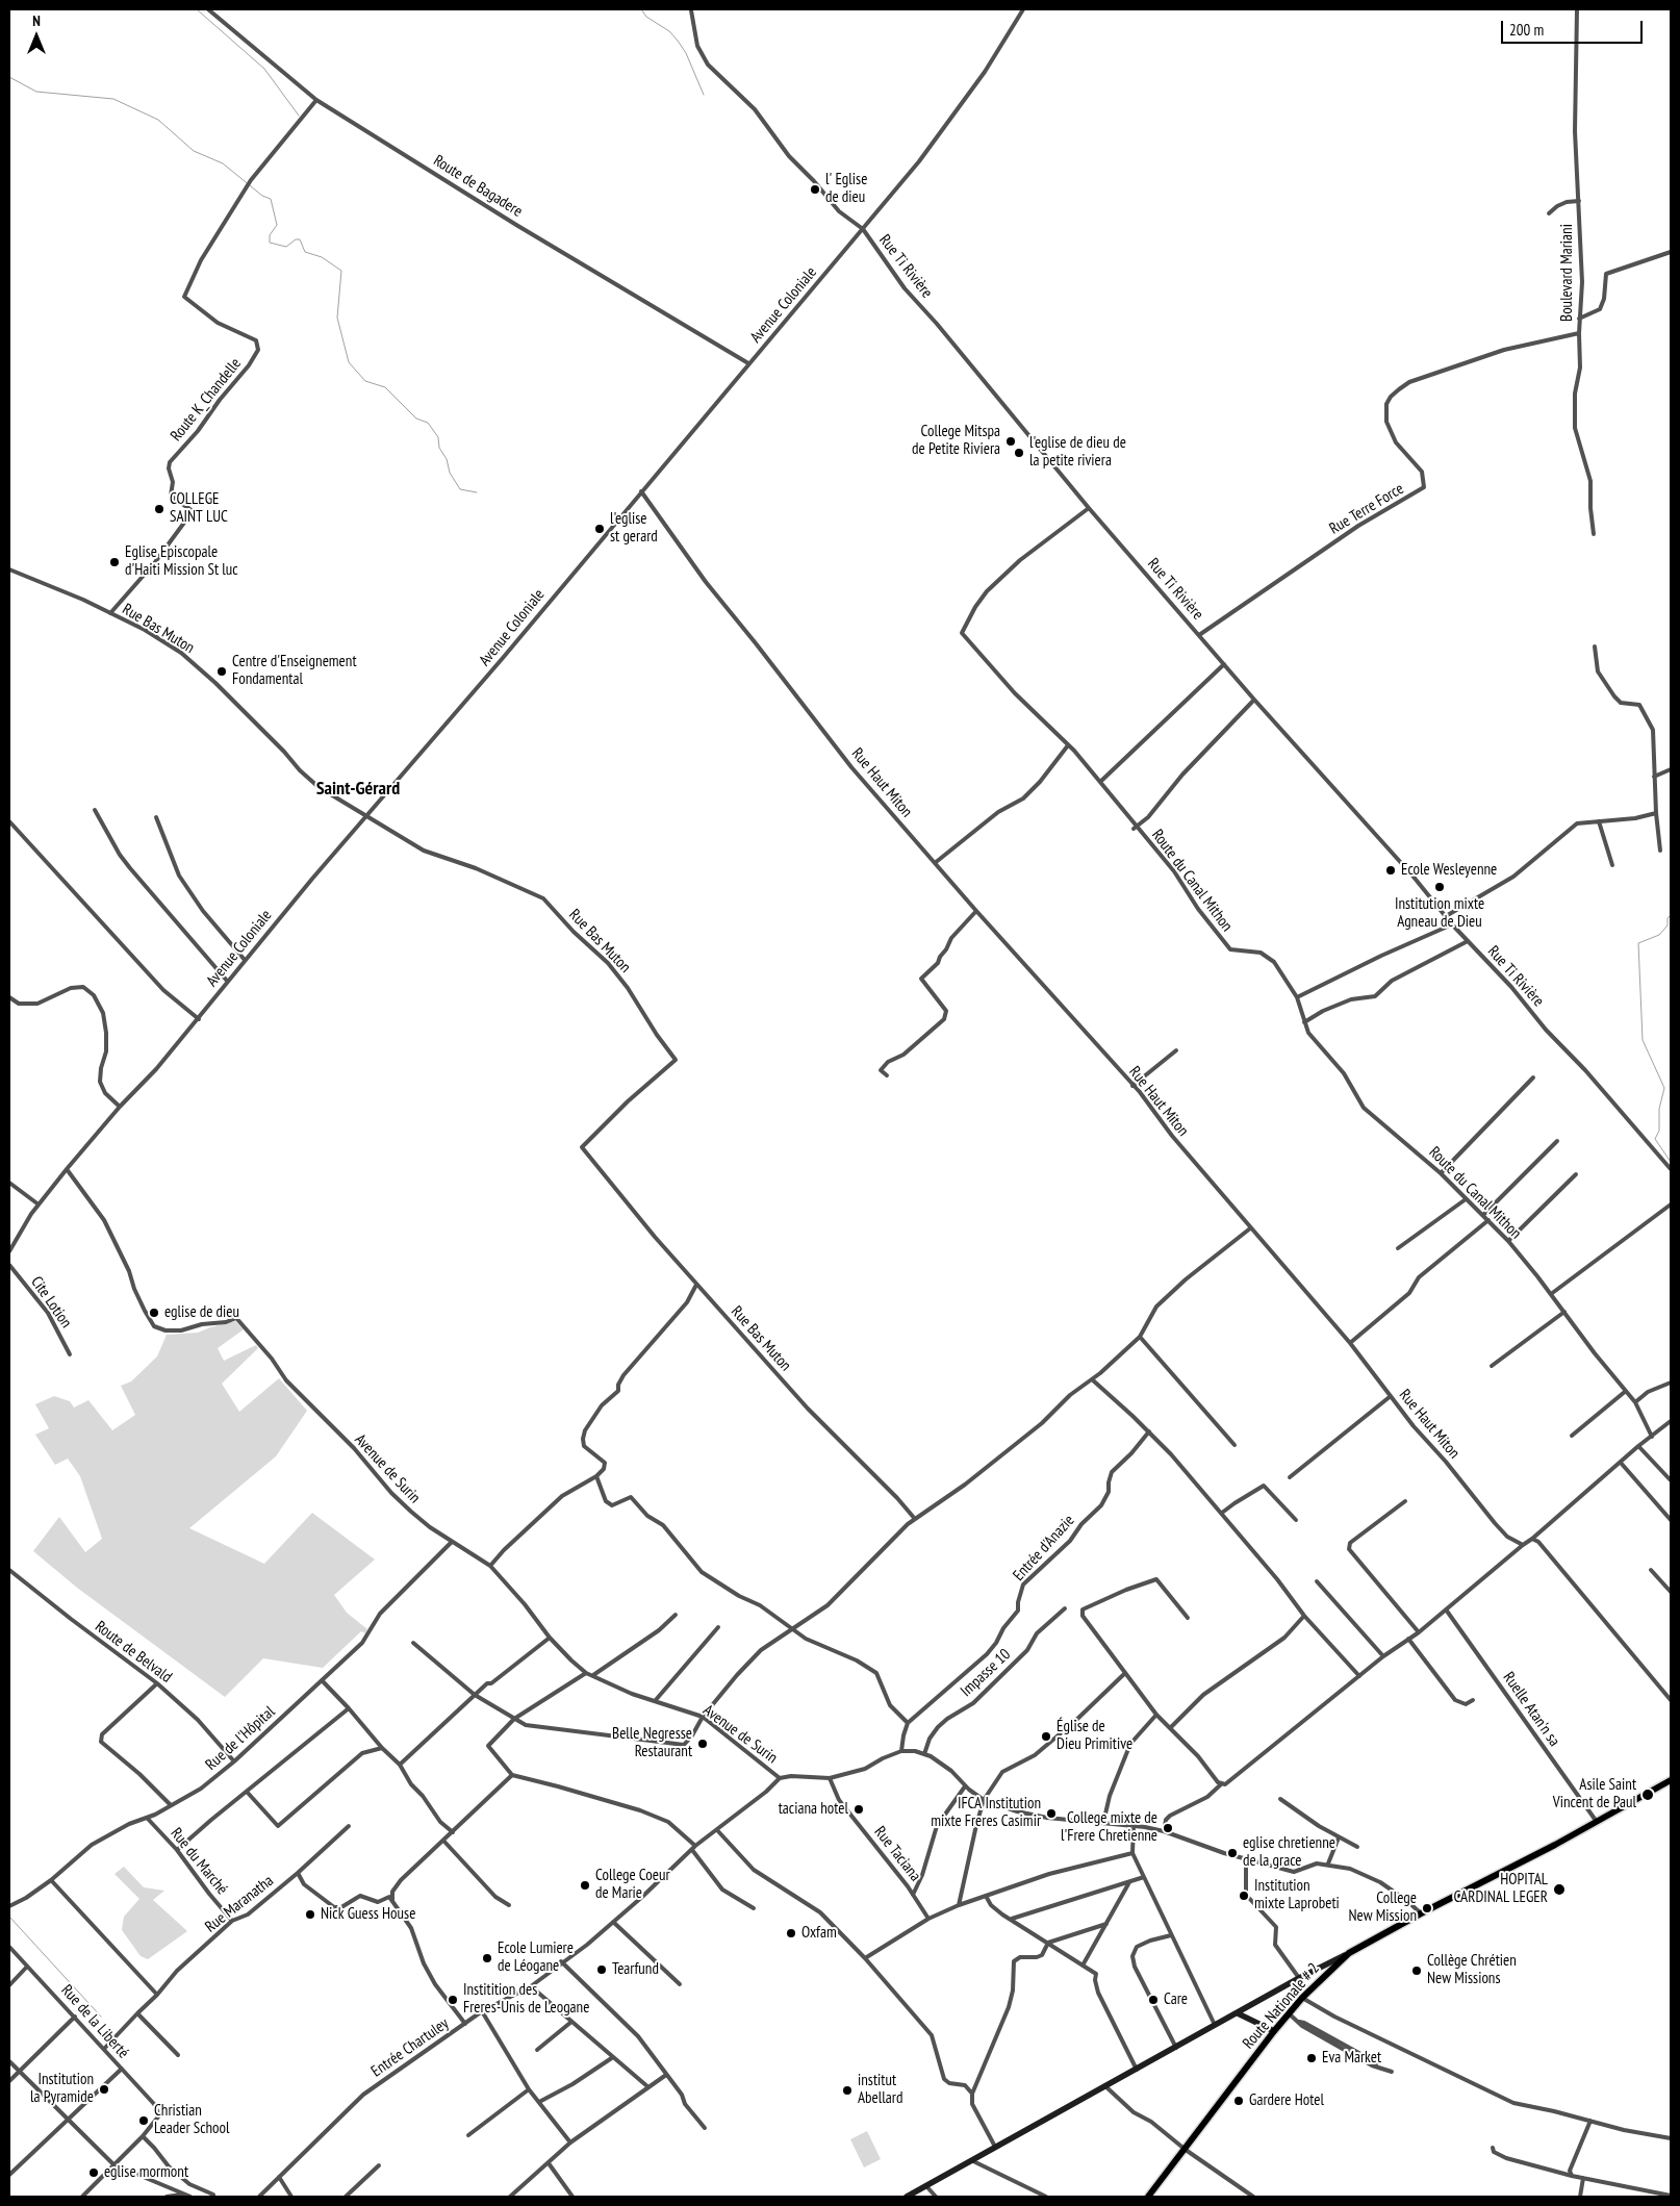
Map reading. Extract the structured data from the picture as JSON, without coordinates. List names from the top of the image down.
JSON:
{
  "streets": {
    "main road": ["Route Nationale # 2"],
    "street": [
      "Route de Bagadere",
      "Rue Ti Rivière",
      "Boulevard Mariani",
      "Avenue Coloniale",
      "Route K_Chandelle",
      "Rue Terre Force",
      "Rue Bas Muton",
      "Rue Haut Miton",
      "Route du Canal Mithon",
      "Cite Lotion",
      "Avenue de Surin",
      "Entrée d'Anazie",
      "Route de Belvald",
      "Impasse 10",
      "Ruelle Atan'n sa",
      "Rue de l'Hôpital",
      "Rue Taciana",
      "Rue du Marché",
      "Rue Maranatha",
      "Rue de la Liberté",
      "Entrée Chartuley"
    ]
  },
  "crossings": [
    ["Route de Bagadere", "Avenue Coloniale"],
    ["Route de Bagadere", "Route K_Chandelle"],
    ["Rue Ti Rivière", "Avenue Coloniale"],
    ["Rue Ti Rivière", "Rue Terre Force"],
    ["Rue Ti Rivière", "Route du Canal Mithon"],
    ["Boulevard Mariani", "Rue Terre Force"],
    ["Avenue Coloniale", "Rue Bas Muton"],
    ["Avenue Coloniale", "Rue Haut Miton"],
    ["Avenue Coloniale", "Avenue de Surin"],
    ["Route K_Chandelle", "Rue Bas Muton"],
    ["Avenue de Surin", "Rue de l'Hôpital"],
    ["Avenue de Surin", "Entrée Chartuley"],
    ["Route de Belvald", "Rue de l'Hôpital"],
    ["Ruelle Atan'n sa", "Route Nationale # 2"],
    ["Rue de l'Hôpital", "Rue du Marché"],
    ["Rue du Marché", "Rue Maranatha"],
    ["Rue Maranatha", "Rue de la Liberté"]
  ],
  "districts": ["Saint-Gérard"],
  "places": [
    "l' Eglise de dieu",
    "College Mitspa de Petite Riviera",
    "l'eglise de dieu de la petite riviera",
    "COLLEGE SAINT LUC",
    "l'eglise st gerard",
    "Eglise Episcopale d'Haiti Mission St luc",
    "Centre d'Enseignement Fondamental",
    "Ecole Wesleyenne",
    "Institution mixte Agneau de Dieu",
    "eglise de dieu",
    "Église de Dieu Primitive",
    "Belle Negresse Restaurant",
    "Asile Saint Vincent de Paul",
    "taciana hotel",
    "IFCA Institution mixte Freres Casimir",
    "College mixte de l'Frere Chretienne",
    "eglise chretienne de la grace",
    "College Coeur de Marie",
    "HOPITAL CARDINAL LEGER",
    "Institution mixte Laprobeti",
    "College New Mission",
    "Nick Guess House",
    "Oxfam",
    "Ecole Lumiere de Léogane",
    "Tearfund",
    "Collège Chrétien New Missions",
    "Institition des Freres-Unis de Leogane",
    "Care",
    "Eva Market",
    "Institution la Pyramide",
    "institut Abellard",
    "Gardere Hotel",
    "Christian Leader School",
    "eglise mormont"
  ],
  "scale_bar": "200 m",
  "north": "top"
}
